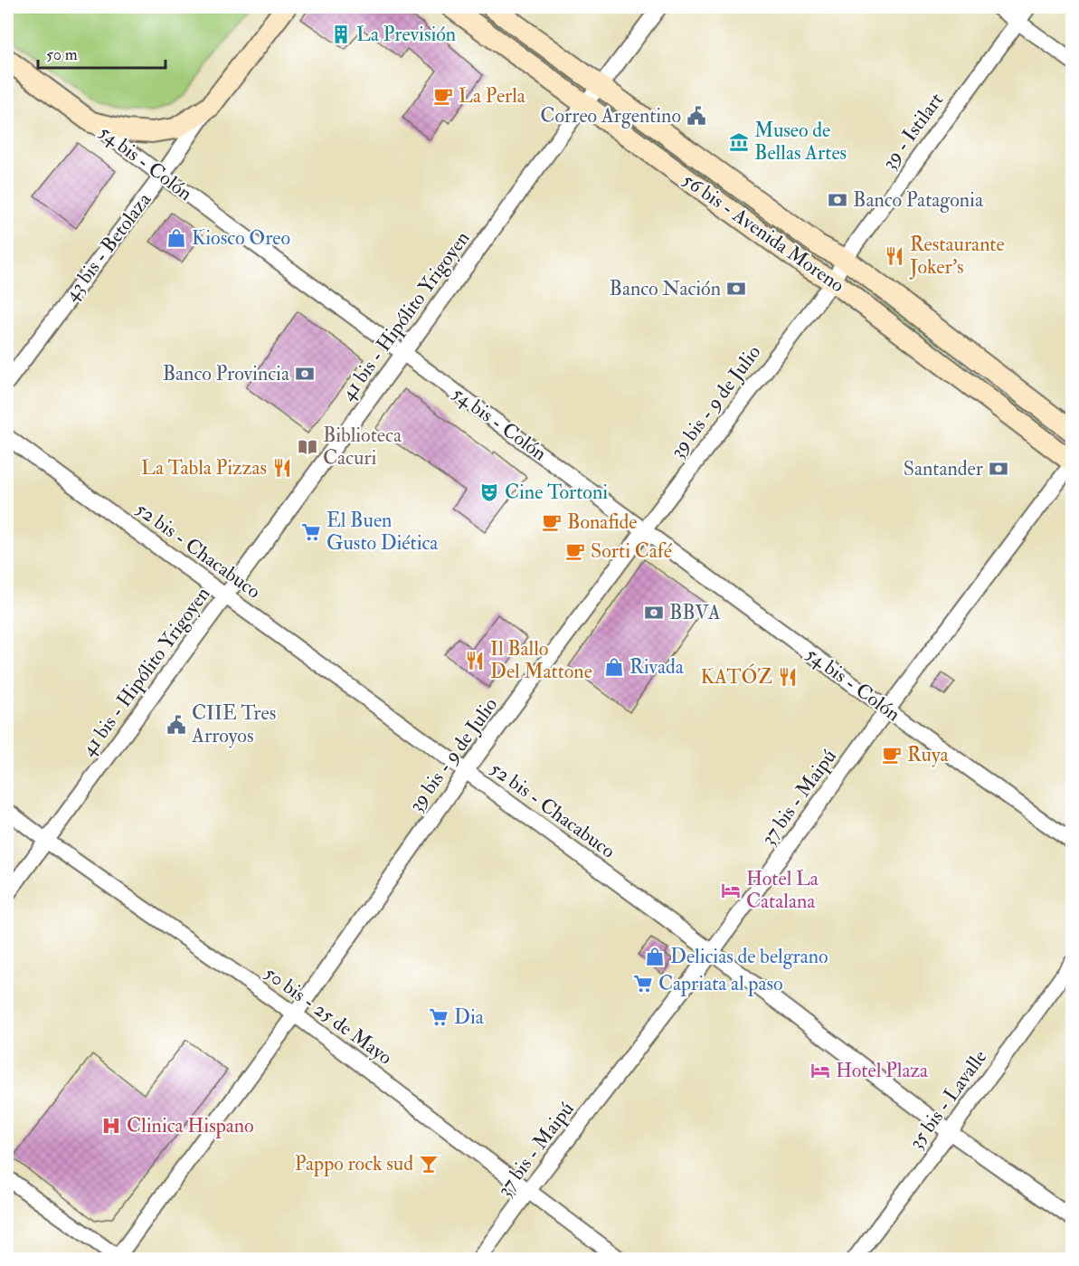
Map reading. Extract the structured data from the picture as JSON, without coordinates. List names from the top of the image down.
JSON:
{
  "streets": {
    "main road": ["54 bis - Colón", "56 bis - Avenida Moreno", "43 bis - Betolaza"],
    "street": [
      "39 - Istilart",
      "41 bis - Hipólito Yrigoyen",
      "39 bis - 9 de Julio",
      "52 bis - Chacabuco",
      "37 bis - Maipú",
      "50 bis - 25 de Mayo",
      "35 bis - Lavalle"
    ]
  },
  "crossings": [
    ["39 - Istilart", "56 bis - Avenida Moreno"],
    ["39 - Istilart", "39 bis - 9 de Julio"],
    ["54 bis - Colón", "43 bis - Betolaza"],
    ["54 bis - Colón", "41 bis - Hipólito Yrigoyen"],
    ["54 bis - Colón", "39 bis - 9 de Julio"],
    ["54 bis - Colón", "37 bis - Maipú"],
    ["56 bis - Avenida Moreno", "41 bis - Hipólito Yrigoyen"],
    ["56 bis - Avenida Moreno", "39 bis - 9 de Julio"],
    ["56 bis - Avenida Moreno", "37 bis - Maipú"],
    ["41 bis - Hipólito Yrigoyen", "52 bis - Chacabuco"],
    ["41 bis - Hipólito Yrigoyen", "50 bis - 25 de Mayo"],
    ["39 bis - 9 de Julio", "52 bis - Chacabuco"],
    ["39 bis - 9 de Julio", "50 bis - 25 de Mayo"],
    ["52 bis - Chacabuco", "37 bis - Maipú"],
    ["52 bis - Chacabuco", "35 bis - Lavalle"],
    ["37 bis - Maipú", "50 bis - 25 de Mayo"]
  ],
  "places": {
    "building": ["La Previsión"],
    "cafe": [
      "La Perla",
      "Bonafide",
      "Sorti Café",
      "Ruya"
    ],
    "public building": ["Correo Argentino", "CIIE Tres Arroyos"],
    "museum": ["Museo de Bellas Artes"],
    "bank": [
      "Banco Patagonia",
      "Banco Nación",
      "Banco Provincia",
      "Santander",
      "BBVA"
    ],
    "shop": ["Kiosco Oreo", "Rivada", "Delicias de belgrano"],
    "restaurant": [
      "Restaurante Joker's",
      "La Tabla Pizzas",
      "Il Ballo Del Mattone",
      "KATÓZ"
    ],
    "library": ["Biblioteca Cacuri"],
    "theatre": ["Cine Tortoni"],
    "supermarket": ["El Buen Gusto Diética", "Capriata al paso", "Dia"],
    "hotel": ["Hotel La Catalana", "Hotel Plaza"],
    "hospital": ["Clinica Hispano"],
    "bar": ["Pappo rock sud"]
  },
  "scale_bar": "50 m"
}
